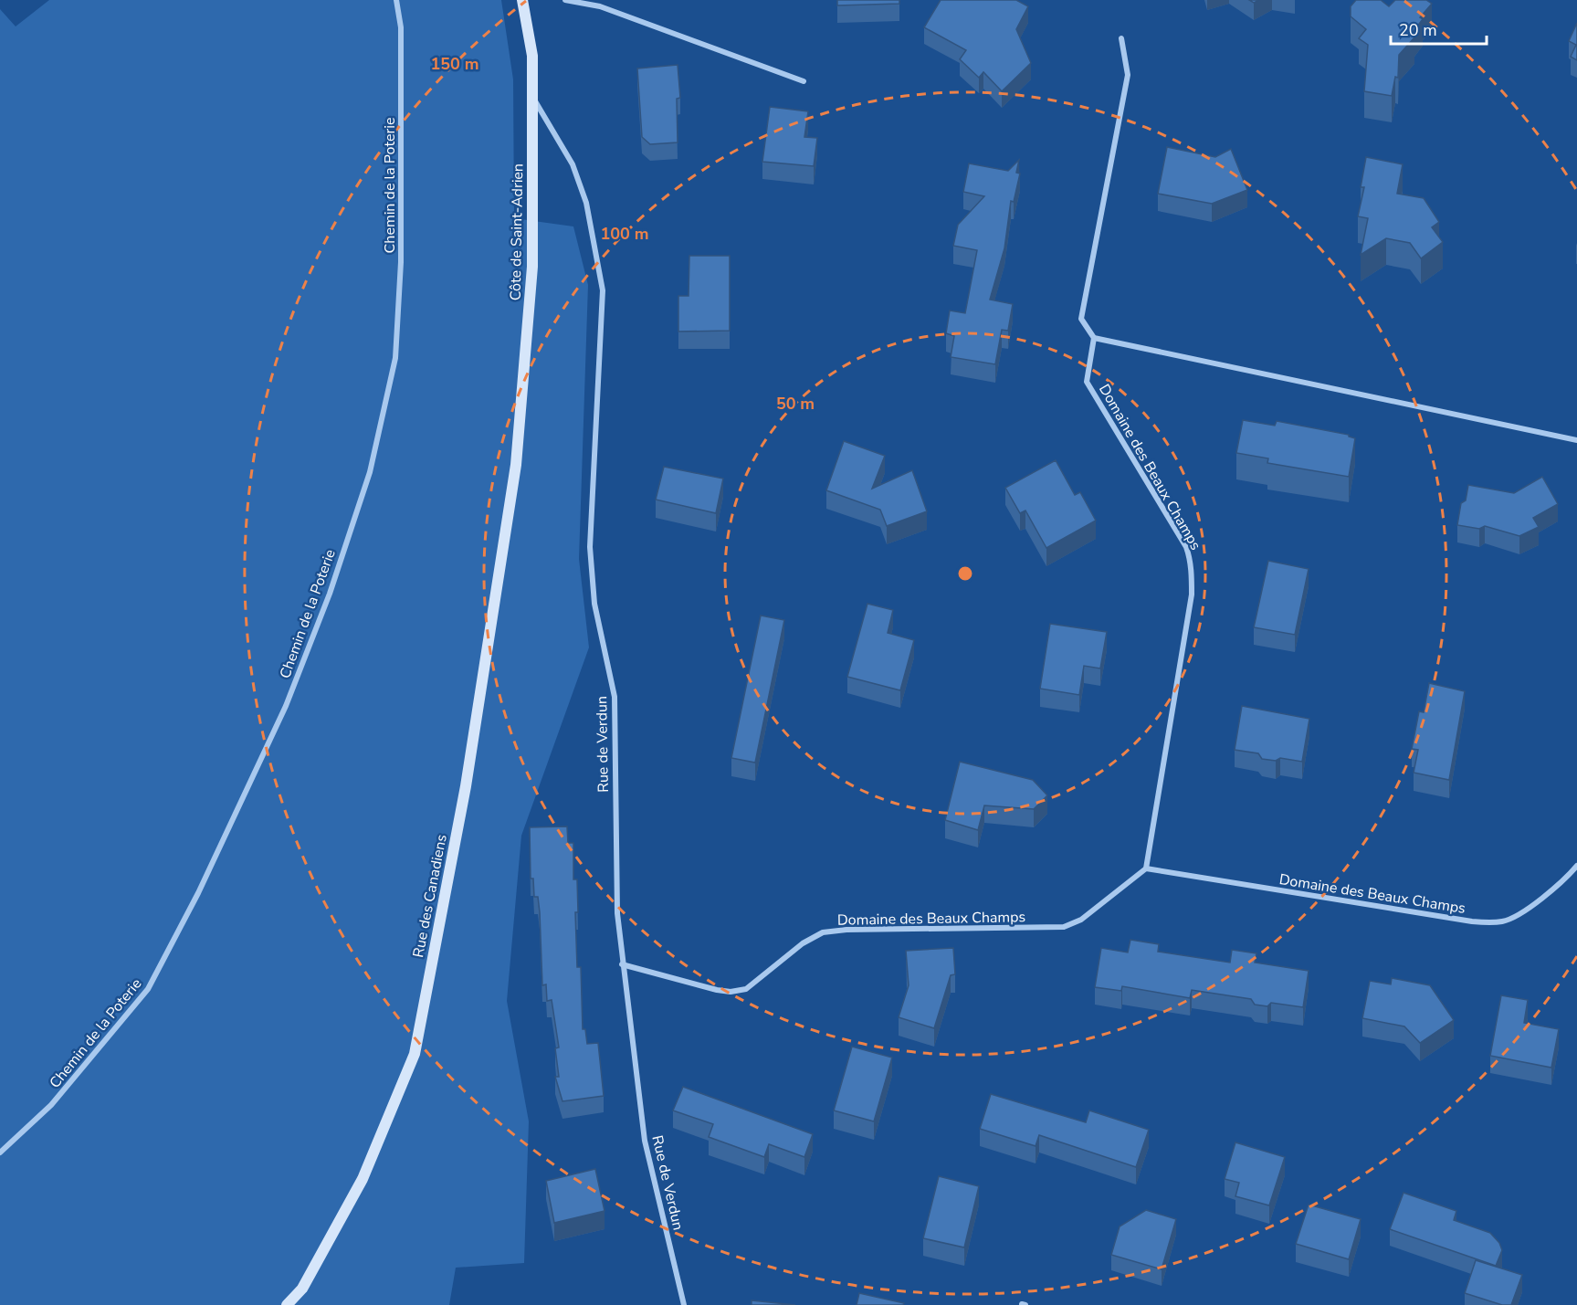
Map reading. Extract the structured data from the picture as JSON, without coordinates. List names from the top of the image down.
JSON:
{
  "streets": {
    "main road": ["Côte de Saint-Adrien", "Rue des Canadiens"],
    "street": ["Chemin de la Poterie", "Domaine des Beaux Champs", "Rue de Verdun"]
  },
  "crossings": [
    ["Côte de Saint-Adrien", "Rue de Verdun"],
    ["Côte de Saint-Adrien", "Rue des Canadiens"],
    ["Domaine des Beaux Champs", "Rue de Verdun"]
  ],
  "scale_bar": "20 m",
  "rings": ["150 m", "100 m", "50 m"]
}
